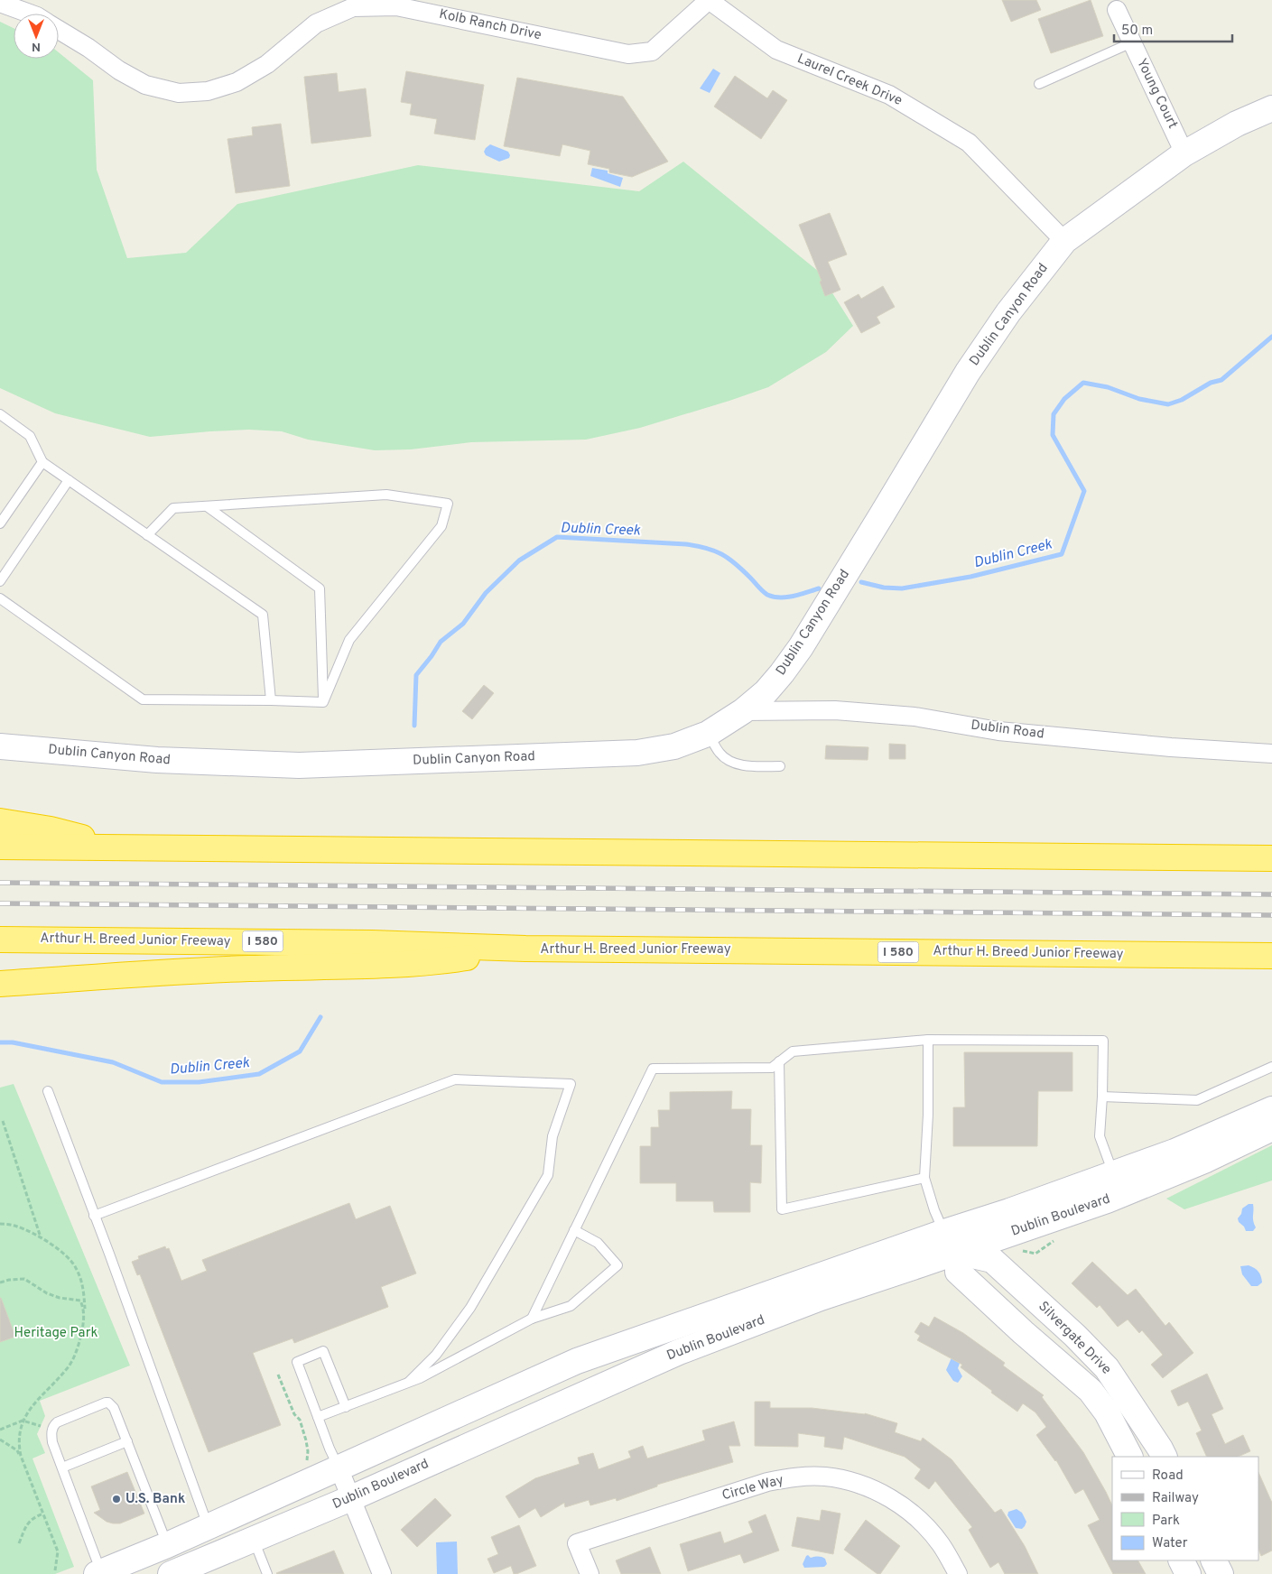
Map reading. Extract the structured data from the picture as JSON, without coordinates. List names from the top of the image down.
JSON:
{
  "streets": {
    "highway": ["Arthur H. Breed Junior Freeway", "I 580"],
    "street": [
      "Kolb Ranch Drive",
      "Laurel Creek Drive",
      "Young Court",
      "Dublin Canyon Road",
      "Dublin Road",
      "Dublin Boulevard",
      "Silvergate Drive",
      "Circle Way"
    ]
  },
  "crossings": [
    ["Kolb Ranch Drive", "Laurel Creek Drive"],
    ["Laurel Creek Drive", "Dublin Canyon Road"],
    ["Young Court", "Dublin Canyon Road"],
    ["Dublin Canyon Road", "Dublin Road"],
    ["Dublin Boulevard", "Silvergate Drive"]
  ],
  "water": ["Dublin Creek"],
  "parks": ["Heritage Park"],
  "places": ["U.S. Bank"],
  "legend": [
    "Road",
    "Railway",
    "Park",
    "Water"
  ],
  "scale_bar": "50 m",
  "north": "bottom"
}
